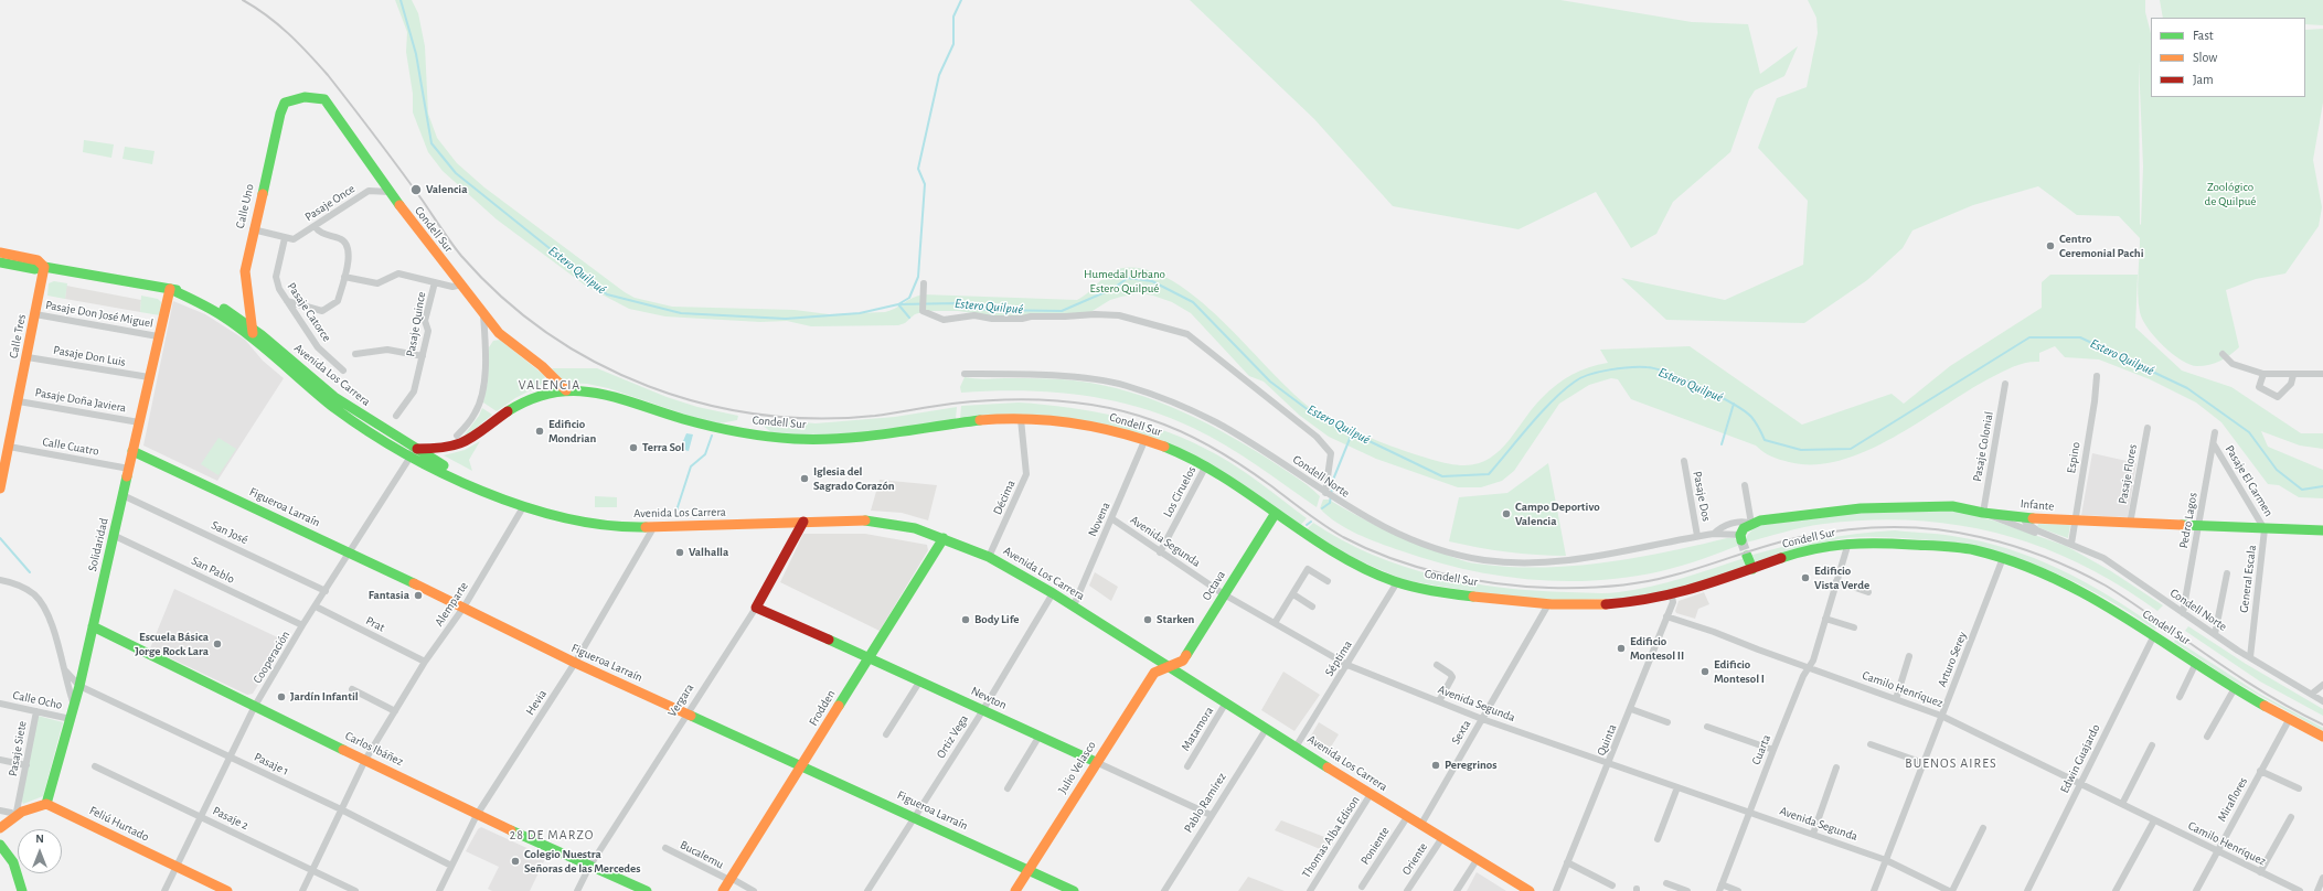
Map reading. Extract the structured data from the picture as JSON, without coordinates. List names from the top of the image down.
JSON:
{
  "streets": {
    "street": [
      "Pasaje Once",
      "Calle Uno",
      "Condell Sur",
      "Pasaje Catorce",
      "Pasaje Don José Miguel",
      "Pasaje Quince",
      "Calle Tres",
      "Pasaje Don Luis",
      "Avenida Los Carrera",
      "Pasaje Doña Javiera",
      "Calle Cuatro",
      "Pasaje Colonial",
      "Espino",
      "Pasaje Flores",
      "Condell Norte",
      "Pasaje El Carmen",
      "Los Ciruelos",
      "Pasaje Dos",
      "Décima",
      "Infante",
      "Figueroa Larraín",
      "Novena",
      "Pedro Lagos",
      "San José",
      "Avenida Segunda",
      "Solidaridad",
      "San Pablo",
      "General Escala",
      "Octava",
      "Alemparte",
      "Prat",
      "Cooperación",
      "Séptima",
      "Arturo Serey",
      "Camilo Henríquez",
      "Newton",
      "Calle Ocho",
      "Vergara",
      "Hevia",
      "Frodden",
      "Matamora",
      "Sexta",
      "Ortiz Vega",
      "Quinta",
      "Pasaje Siete",
      "Carlos Ibáñez",
      "Cuarta",
      "Edwin Guajardo",
      "Pasaje 1",
      "Julio Velasco",
      "Miraflores",
      "Pablo Ramírez",
      "Pasaje 2",
      "Feliú Hurtado",
      "Thomas Alba Edison",
      "Poniente",
      "Bucalemu",
      "Oriente"
    ]
  },
  "crossings": [
    ["Pasaje Once", "Condell Sur"],
    ["Pasaje Once", "Pasaje Catorce"],
    ["Calle Uno", "Condell Sur"],
    ["Calle Uno", "Avenida Los Carrera"],
    ["Condell Sur", "Avenida Los Carrera"],
    ["Condell Sur", "Los Ciruelos"],
    ["Condell Sur", "Décima"],
    ["Condell Sur", "Novena"],
    ["Condell Sur", "Octava"],
    ["Condell Sur", "Cooperación"],
    ["Condell Sur", "Séptima"],
    ["Condell Sur", "Arturo Serey"],
    ["Condell Sur", "Sexta"],
    ["Condell Sur", "Quinta"],
    ["Condell Sur", "Cuarta"],
    ["Condell Sur", "Edwin Guajardo"],
    ["Condell Sur", "Miraflores"],
    ["Pasaje Don José Miguel", "Calle Tres"],
    ["Pasaje Don José Miguel", "Solidaridad"],
    ["Calle Tres", "Pasaje Don Luis"],
    ["Calle Tres", "Avenida Los Carrera"],
    ["Calle Tres", "Pasaje Doña Javiera"],
    ["Calle Tres", "Calle Cuatro"],
    ["Pasaje Don Luis", "Solidaridad"],
    ["Avenida Los Carrera", "Décima"],
    ["Avenida Los Carrera", "Novena"],
    ["Avenida Los Carrera", "Solidaridad"],
    ["Avenida Los Carrera", "Octava"],
    ["Avenida Los Carrera", "Alemparte"],
    ["Avenida Los Carrera", "Cooperación"],
    ["Avenida Los Carrera", "Séptima"],
    ["Avenida Los Carrera", "Vergara"],
    ["Avenida Los Carrera", "Hevia"],
    ["Avenida Los Carrera", "Frodden"],
    ["Avenida Los Carrera", "Matamora"],
    ["Avenida Los Carrera", "Sexta"],
    ["Avenida Los Carrera", "Ortiz Vega"],
    ["Avenida Los Carrera", "Julio Velasco"],
    ["Avenida Los Carrera", "Pablo Ramírez"],
    ["Avenida Los Carrera", "Thomas Alba Edison"],
    ["Avenida Los Carrera", "Poniente"],
    ["Avenida Los Carrera", "Oriente"],
    ["Pasaje Doña Javiera", "Solidaridad"],
    ["Calle Cuatro", "Solidaridad"],
    ["Pasaje Colonial", "Condell Norte"],
    ["Pasaje Colonial", "Infante"],
    ["Espino", "Condell Norte"],
    ["Espino", "Infante"],
    ["Pasaje Flores", "Infante"],
    ["Condell Norte", "Infante"],
    ["Condell Norte", "Pedro Lagos"],
    ["Condell Norte", "General Escala"],
    ["Pasaje El Carmen", "Infante"],
    ["Pasaje El Carmen", "Pedro Lagos"],
    ["Pasaje El Carmen", "General Escala"],
    ["Los Ciruelos", "Avenida Segunda"],
    ["Pasaje Dos", "Infante"],
    ["Infante", "Pedro Lagos"],
    ["Infante", "General Escala"],
    ["Figueroa Larraín", "Solidaridad"],
    ["Figueroa Larraín", "Alemparte"],
    ["Figueroa Larraín", "Cooperación"],
    ["Figueroa Larraín", "Vergara"],
    ["Figueroa Larraín", "Hevia"],
    ["Figueroa Larraín", "Frodden"],
    ["Figueroa Larraín", "Ortiz Vega"],
    ["Figueroa Larraín", "Julio Velasco"],
    ["Novena", "Avenida Segunda"],
    ["San José", "Solidaridad"],
    ["San José", "Cooperación"],
    ["Avenida Segunda", "Octava"],
    ["Avenida Segunda", "Séptima"],
    ["Avenida Segunda", "Arturo Serey"],
    ["Avenida Segunda", "Sexta"],
    ["Avenida Segunda", "Quinta"],
    ["Avenida Segunda", "Cuarta"],
    ["Solidaridad", "San Pablo"],
    ["Solidaridad", "Calle Ocho"],
    ["Solidaridad", "Carlos Ibáñez"],
    ["Solidaridad", "Pasaje 1"],
    ["Solidaridad", "Feliú Hurtado"],
    ["San Pablo", "Cooperación"],
    ["Octava", "Julio Velasco"],
    ["Alemparte", "Prat"],
    ["Alemparte", "Carlos Ibáñez"],
    ["Alemparte", "Pasaje 1"],
    ["Alemparte", "Pasaje 2"],
    ["Prat", "Cooperación"],
    ["Cooperación", "Carlos Ibáñez"],
    ["Cooperación", "Pasaje 1"],
    ["Cooperación", "Pasaje 2"],
    ["Cooperación", "Feliú Hurtado"],
    ["Arturo Serey", "Camilo Henríquez"],
    ["Camilo Henríquez", "Quinta"],
    ["Camilo Henríquez", "Cuarta"],
    ["Camilo Henríquez", "Edwin Guajardo"],
    ["Camilo Henríquez", "Miraflores"],
    ["Newton", "Vergara"],
    ["Newton", "Frodden"],
    ["Newton", "Ortiz Vega"],
    ["Newton", "Julio Velasco"],
    ["Newton", "Pablo Ramírez"],
    ["Calle Ocho", "Pasaje Siete"],
    ["Vergara", "Carlos Ibáñez"],
    ["Hevia", "Carlos Ibáñez"],
    ["Hevia", "Pasaje 1"],
    ["Frodden", "Bucalemu"]
  ],
  "districts": ["VALENCIA", "BUENOS AIRES", "28 DE MARZO"],
  "water": ["Estero Quilpué"],
  "parks": ["Zoológico de Quilpué", "Humedal Urbano Estero Quilpué"],
  "places": [
    "Valencia",
    "Centro Ceremonial Pachi",
    "Edificio Mondrian",
    "Terra Sol",
    "Iglesia del Sagrado Corazón",
    "Campo Deportivo Valencia",
    "Valhalla",
    "Edificio Vista Verde",
    "Fantasia",
    "Body Life",
    "Starken",
    "Escuela Básica Jorge Rock Lara",
    "Edificio Montesol II",
    "Edificio Montesol I",
    "Jardín Infantil",
    "Peregrinos",
    "Colegio Nuestra Señoras de las Mercedes"
  ],
  "legend": ["Fast", "Slow", "Jam"],
  "north": "top"
}
